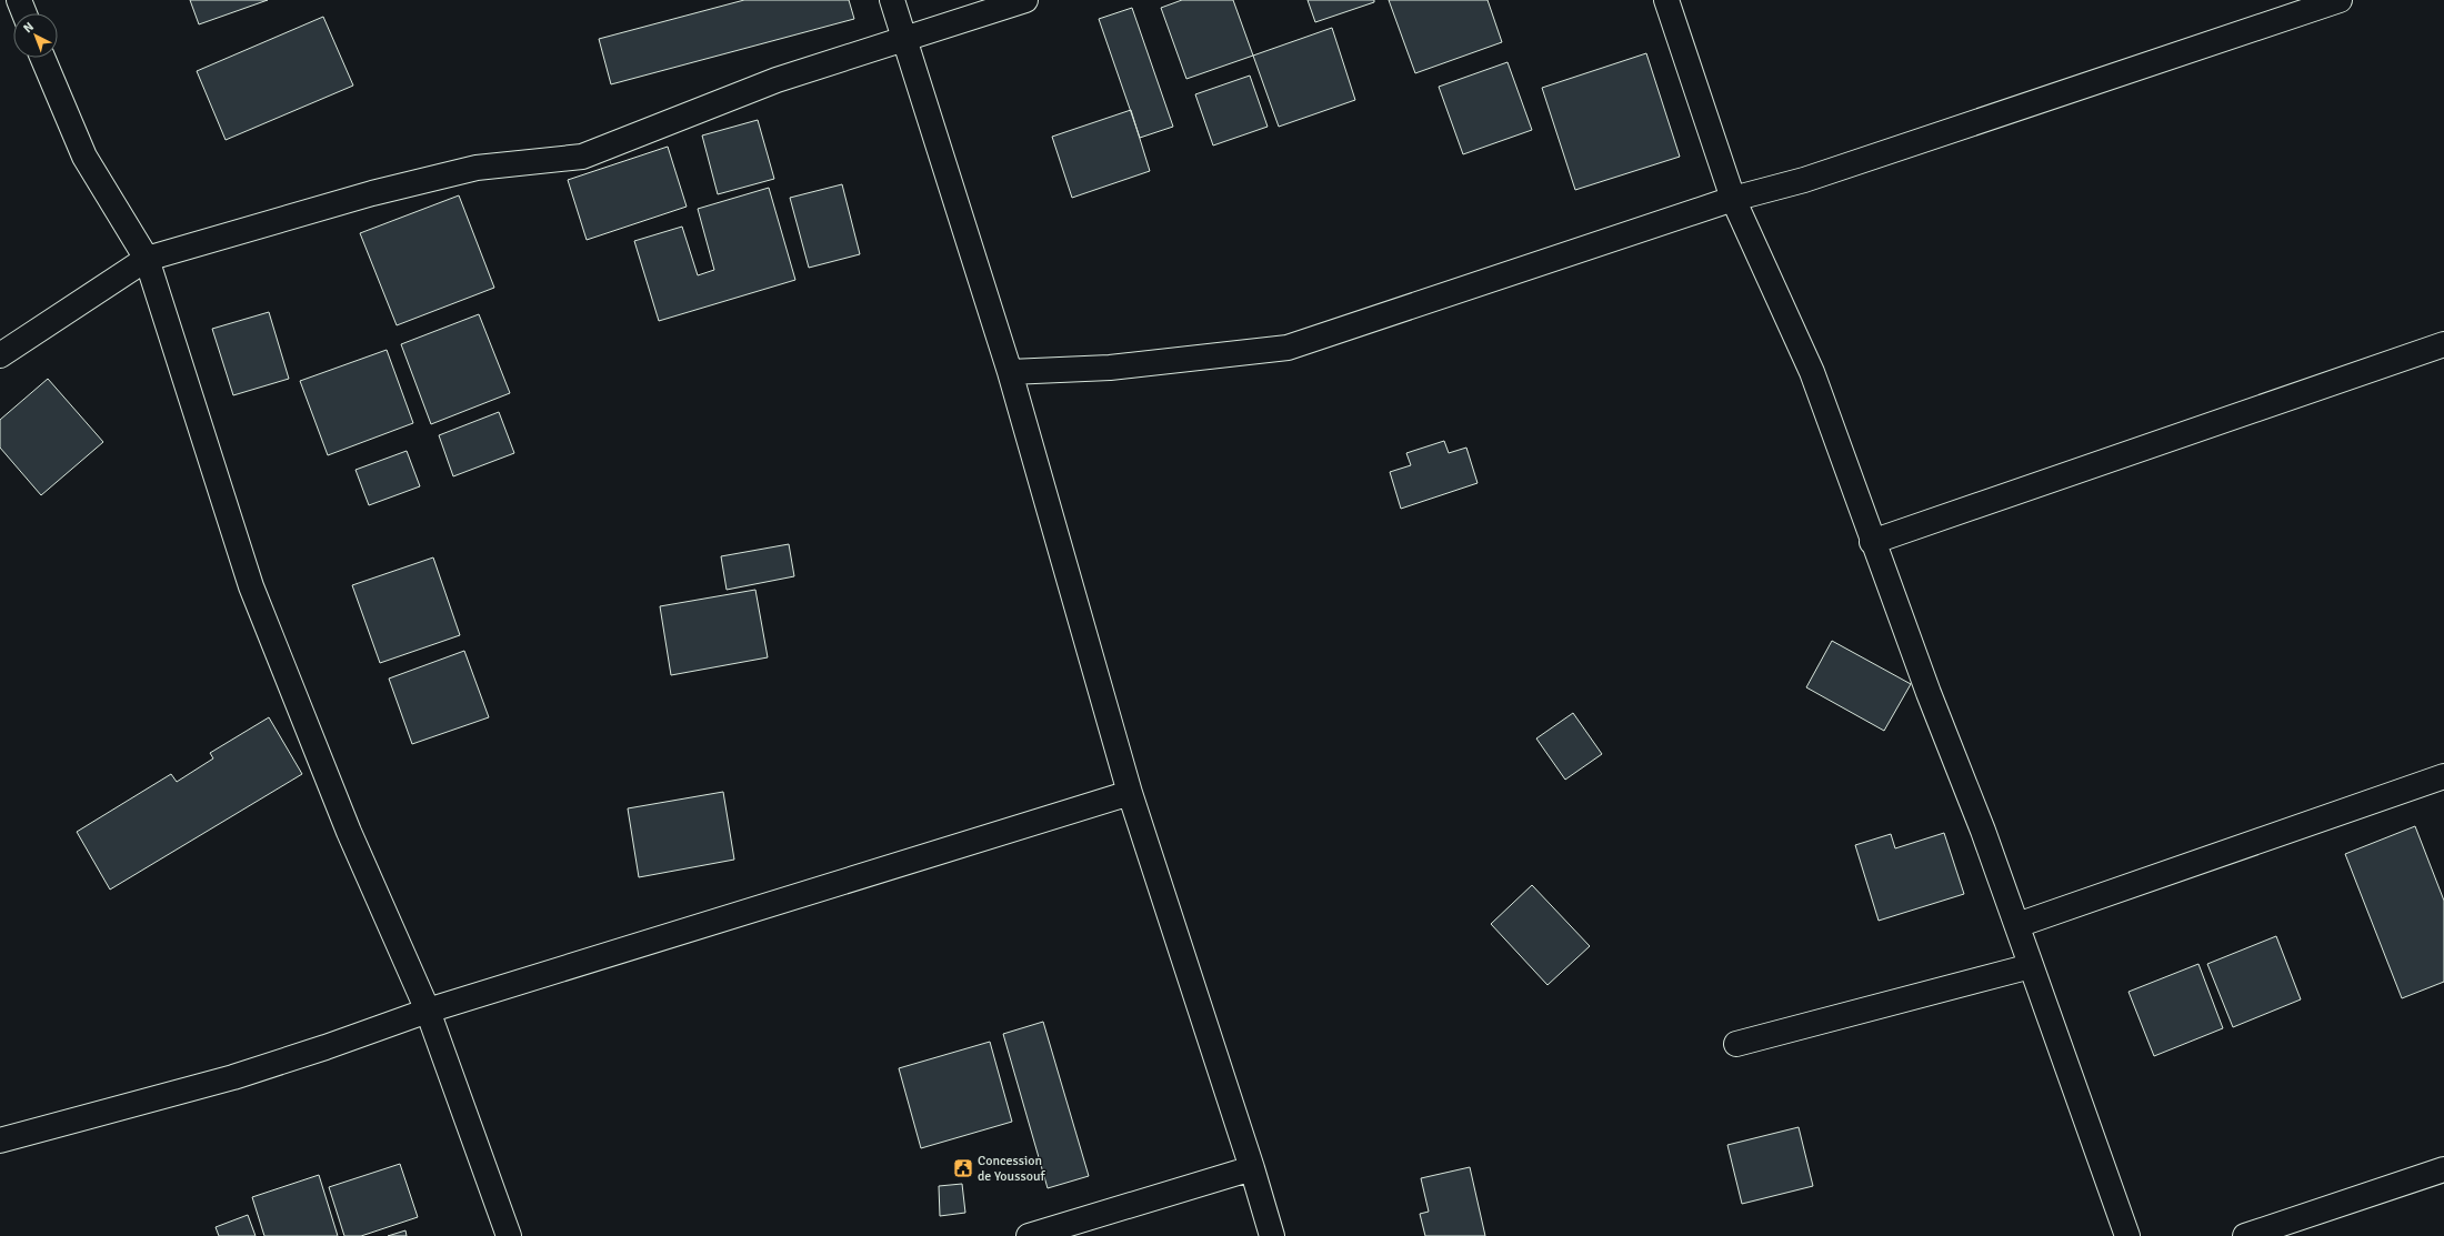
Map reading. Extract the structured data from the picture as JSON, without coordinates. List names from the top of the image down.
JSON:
{
  "places": {
    "public building": ["Concession de Youssouf"]
  },
  "north": "top left"
}
